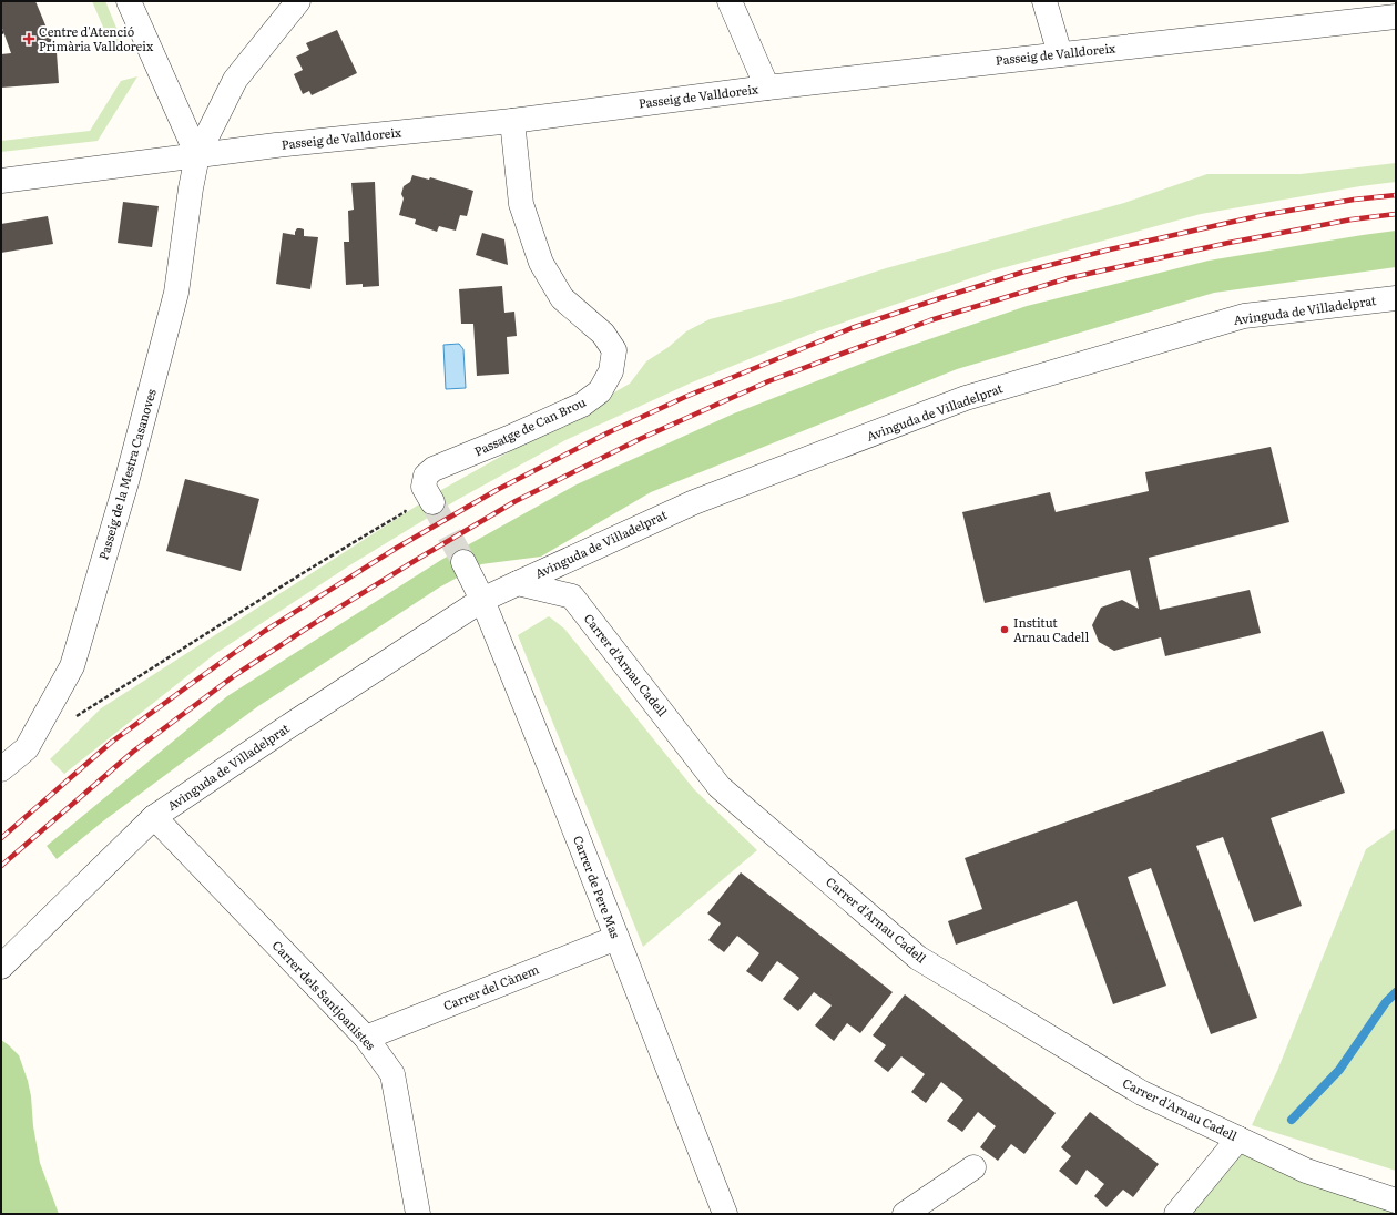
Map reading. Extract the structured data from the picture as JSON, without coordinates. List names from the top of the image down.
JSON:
{
  "streets": {
    "street": [
      "Passeig de Valldoreix",
      "Avinguda de Villadelprat",
      "Passatge de Can Brou",
      "Passeig de la Mestra Casanoves",
      "Carrer d'Arnau Cadell",
      "Carrer de Pere Mas",
      "Carrer del Cànem",
      "Carrer dels Santjoanistes"
    ]
  },
  "crossings": [
    ["Passeig de Valldoreix", "Passatge de Can Brou"],
    ["Passeig de Valldoreix", "Passeig de la Mestra Casanoves"],
    ["Avinguda de Villadelprat", "Carrer d'Arnau Cadell"],
    ["Avinguda de Villadelprat", "Carrer de Pere Mas"],
    ["Avinguda de Villadelprat", "Carrer dels Santjoanistes"],
    ["Carrer de Pere Mas", "Carrer del Cànem"],
    ["Carrer del Cànem", "Carrer dels Santjoanistes"]
  ],
  "places": {
    "health": ["Centre d'Atenció Primària Valldoreix"],
    "other": ["Institut Arnau Cadell"]
  }
}
